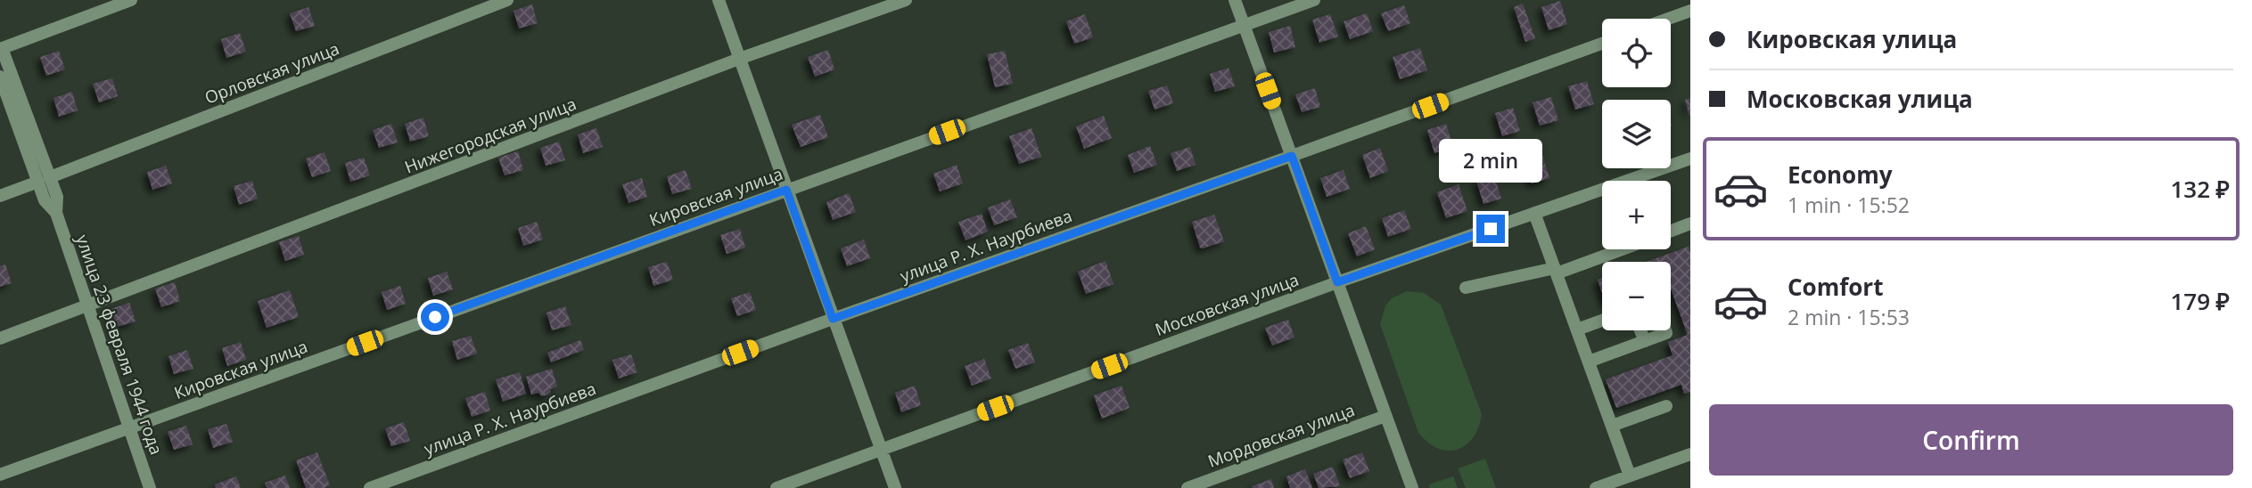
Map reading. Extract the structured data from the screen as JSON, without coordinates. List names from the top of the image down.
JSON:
{
  "streets": {
    "street": [
      "Орловская улица",
      "Нижегородская улица",
      "Кировская улица",
      "улица Р. Х. Наурбиева",
      "Московская улица",
      "улица 23 февраля 1944 года",
      "Мордовская улица"
    ]
  },
  "crossings": [
    ["Орловская улица", "улица 23 февраля 1944 года"],
    ["Нижегородская улица", "улица 23 февраля 1944 года"],
    ["Кировская улица", "улица 23 февраля 1944 года"]
  ],
  "page": {
    "banner": ["Кировская улица", "Московская улица"],
    "map_buttons": ["+", "−"],
    "list": [
      {
        "name": "Economy",
        "note": "1 min · 15:52",
        "value": "132 ₽"
      },
      {
        "name": "Comfort",
        "note": "2 min · 15:53",
        "value": "179 ₽"
      }
    ],
    "bubble": "2 min",
    "buttons": "Confirm"
  }
}
